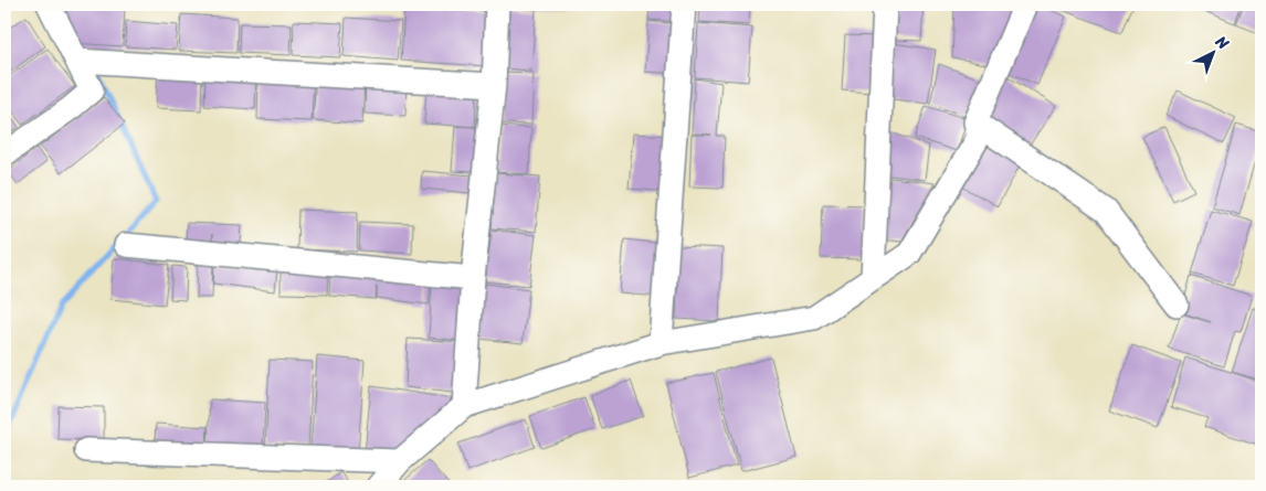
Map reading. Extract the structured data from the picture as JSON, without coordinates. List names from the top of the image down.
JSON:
{
  "north": "top right"
}
